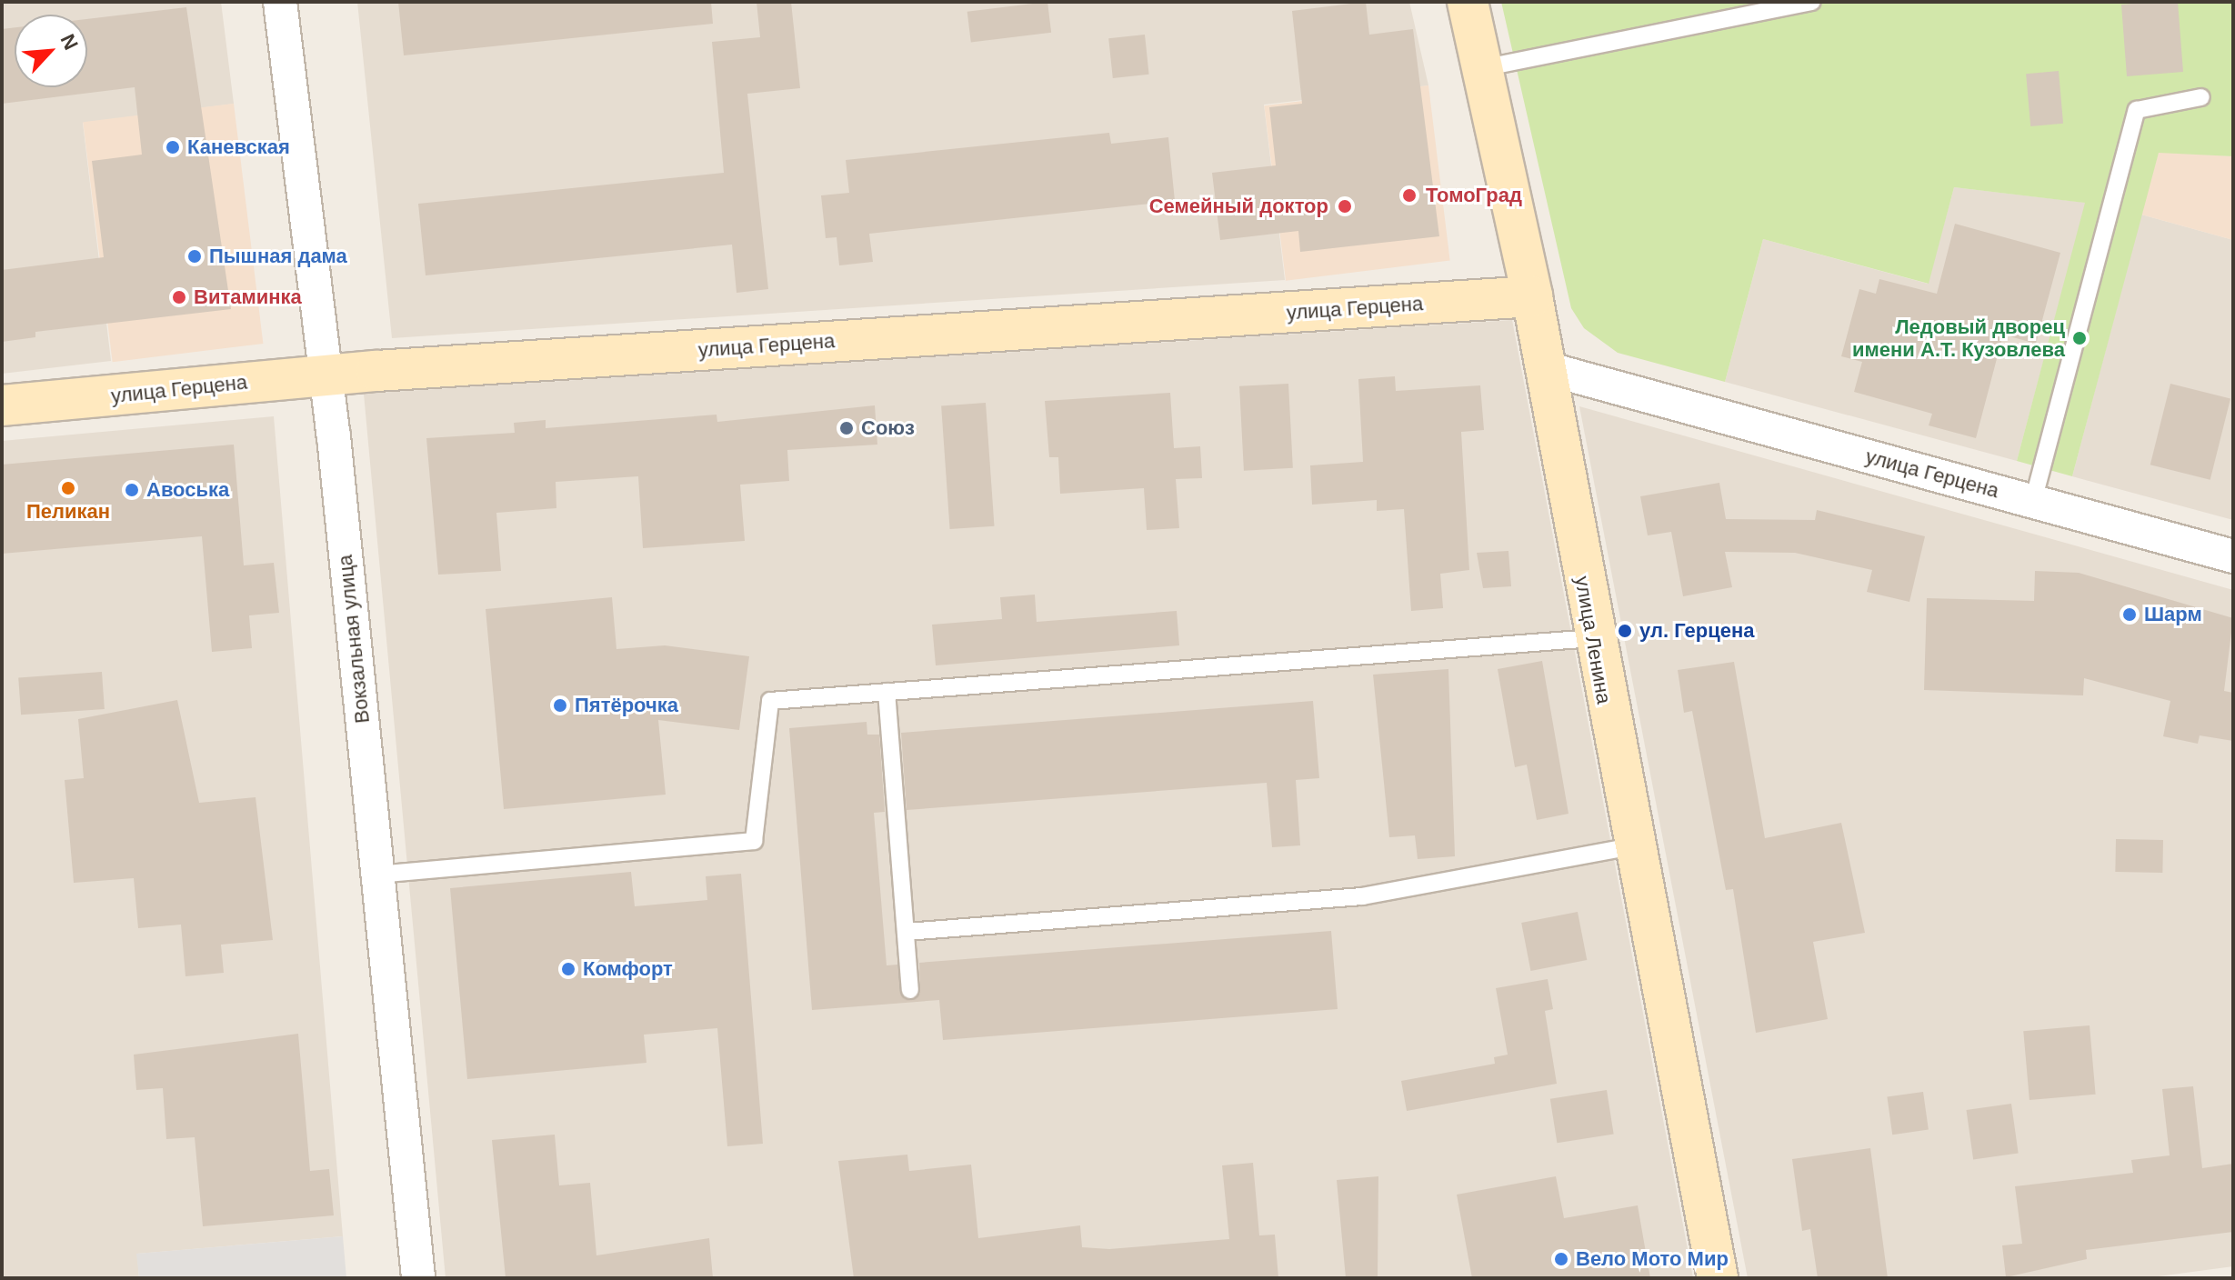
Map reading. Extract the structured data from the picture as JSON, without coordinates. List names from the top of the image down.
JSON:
{
  "streets": {
    "street": ["улица Герцена", "Вокзальная улица", "улица Ленина"]
  },
  "crossings": [
    ["улица Герцена", "Вокзальная улица"],
    ["улица Герцена", "улица Ленина"]
  ],
  "places": [
    "Каневская",
    "ТомоГрад",
    "Семейный доктор",
    "Пышная дама",
    "Витаминка",
    "Ледовый дворец имени А.Т. Кузовлева",
    "Союз",
    "Пеликан",
    "Авоська",
    "Шарм",
    "ул. Герцена",
    "Пятёрочка",
    "Комфорт",
    "Вело Мото Мир"
  ],
  "north": "top right"
}
